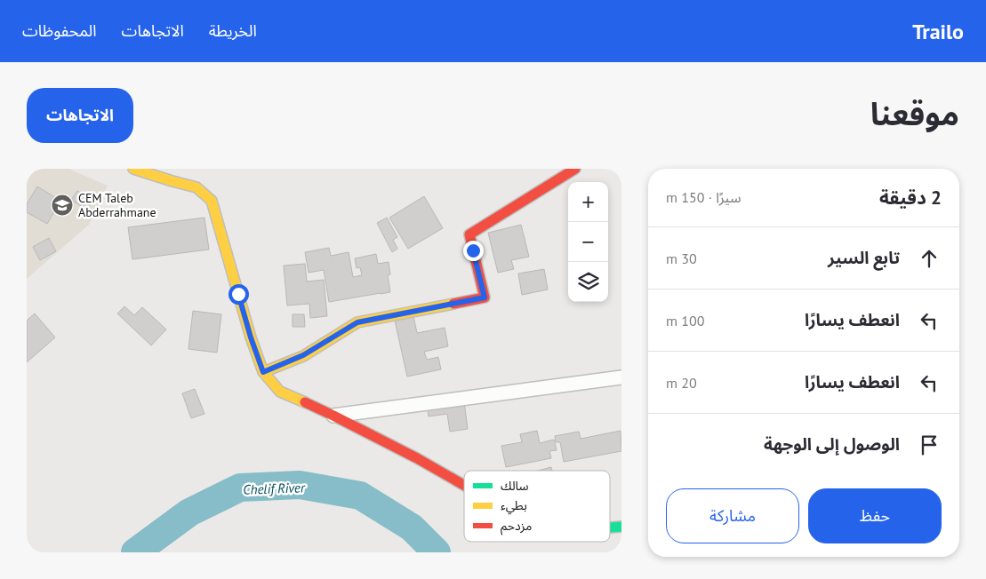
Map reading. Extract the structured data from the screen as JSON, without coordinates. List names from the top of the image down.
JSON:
{
  "water": ["Chelif River"],
  "places": {
    "school or university": ["CEM Taleb Abderrahmane"]
  },
  "legend": ["سالك", "بطيء", "مزدحم"],
  "page": {
    "header": "Trailo",
    "nav": ["الخريطة", "الاتجاهات", "المحفوظات"],
    "title": "موقعنا",
    "buttons": [
      "الاتجاهات",
      ["حفظ", "مشاركة"]
    ],
    "heading": ["2 دقيقة", "سيرًا · 150 m"],
    "map_buttons": ["+", "−"],
    "list": [
      ["تابع السير", "30 m"],
      ["انعطف يسارًا", "100 m"],
      ["انعطف يسارًا", "20 m"],
      "الوصول إلى الوجهة"
    ]
  }
}
